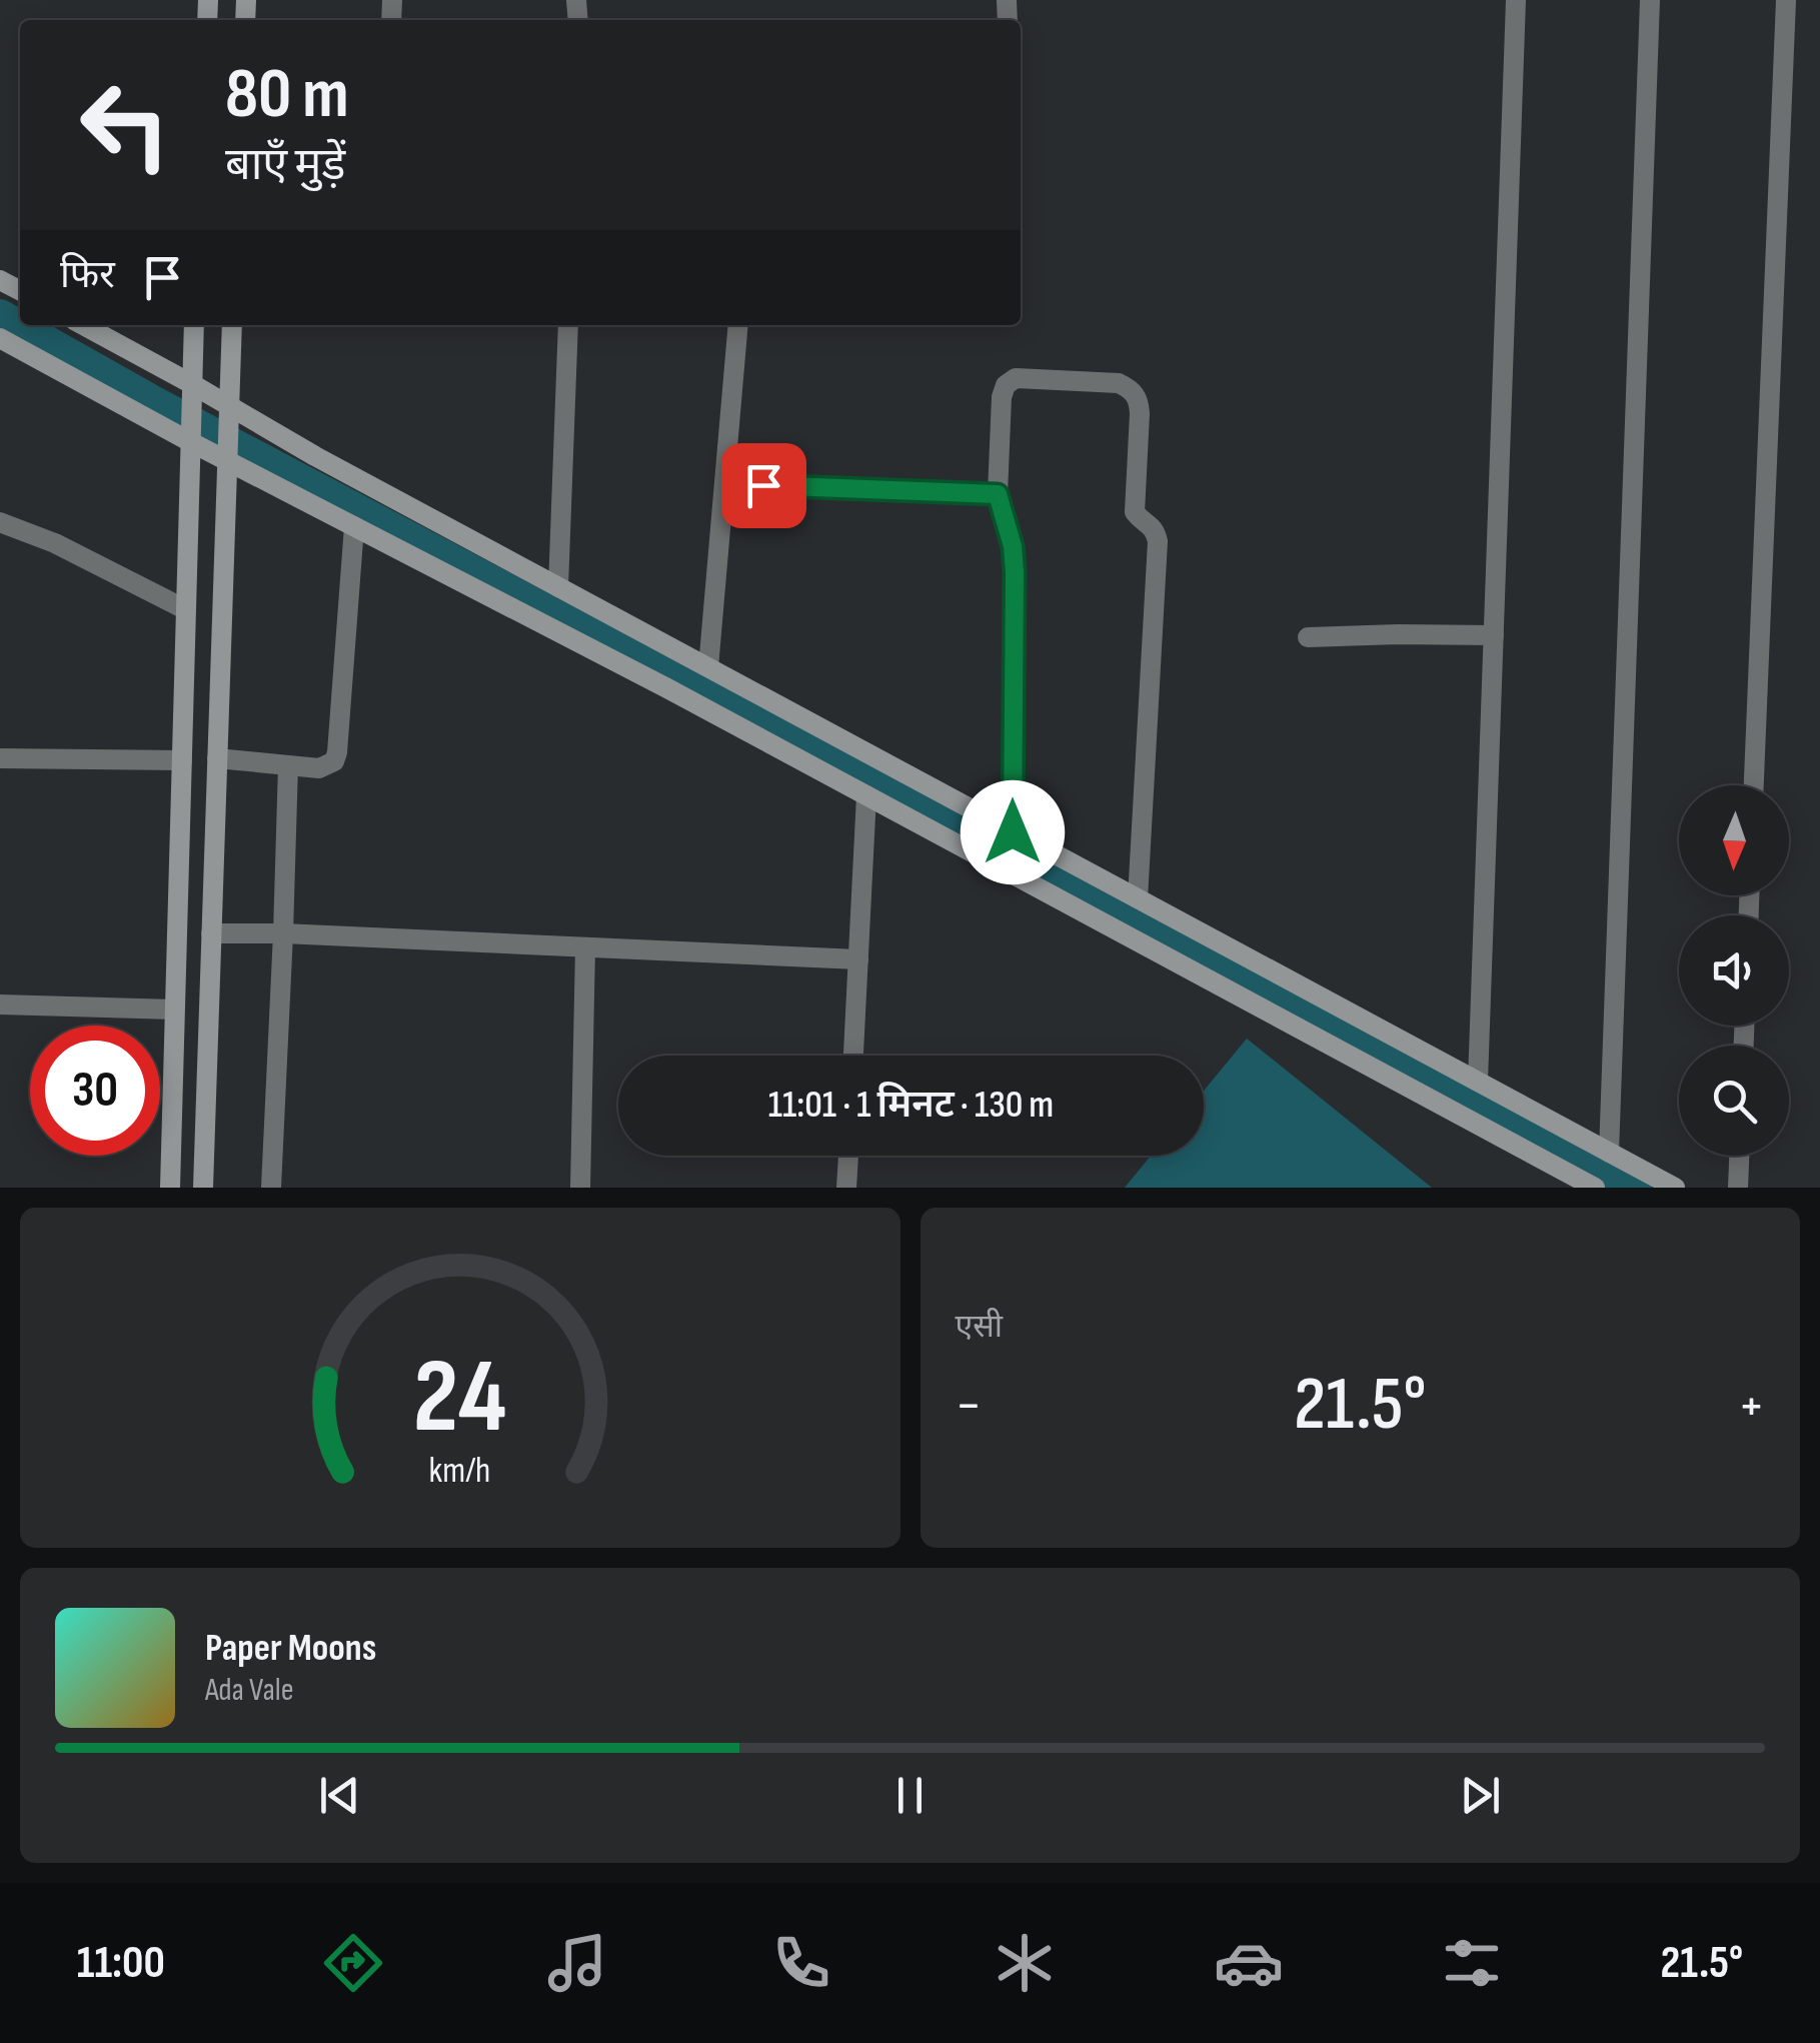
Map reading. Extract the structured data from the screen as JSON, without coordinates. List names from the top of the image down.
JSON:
{
  "north": "bottom",
  "page": {
    "turn": ["80 m", "बाएँ मुड़ें"],
    "then": "फिर",
    "limit": "30",
    "trip": "11:01 · 1 मिनट · 130 m",
    "tile": "एसी",
    "heat": ["−", "21.5°", "+"],
    "song": ["Paper Moons", "Ada Vale"],
    "tabs": ["11:00", "21.5°"],
    "gauge": ["24", "km/h"]
  }
}
